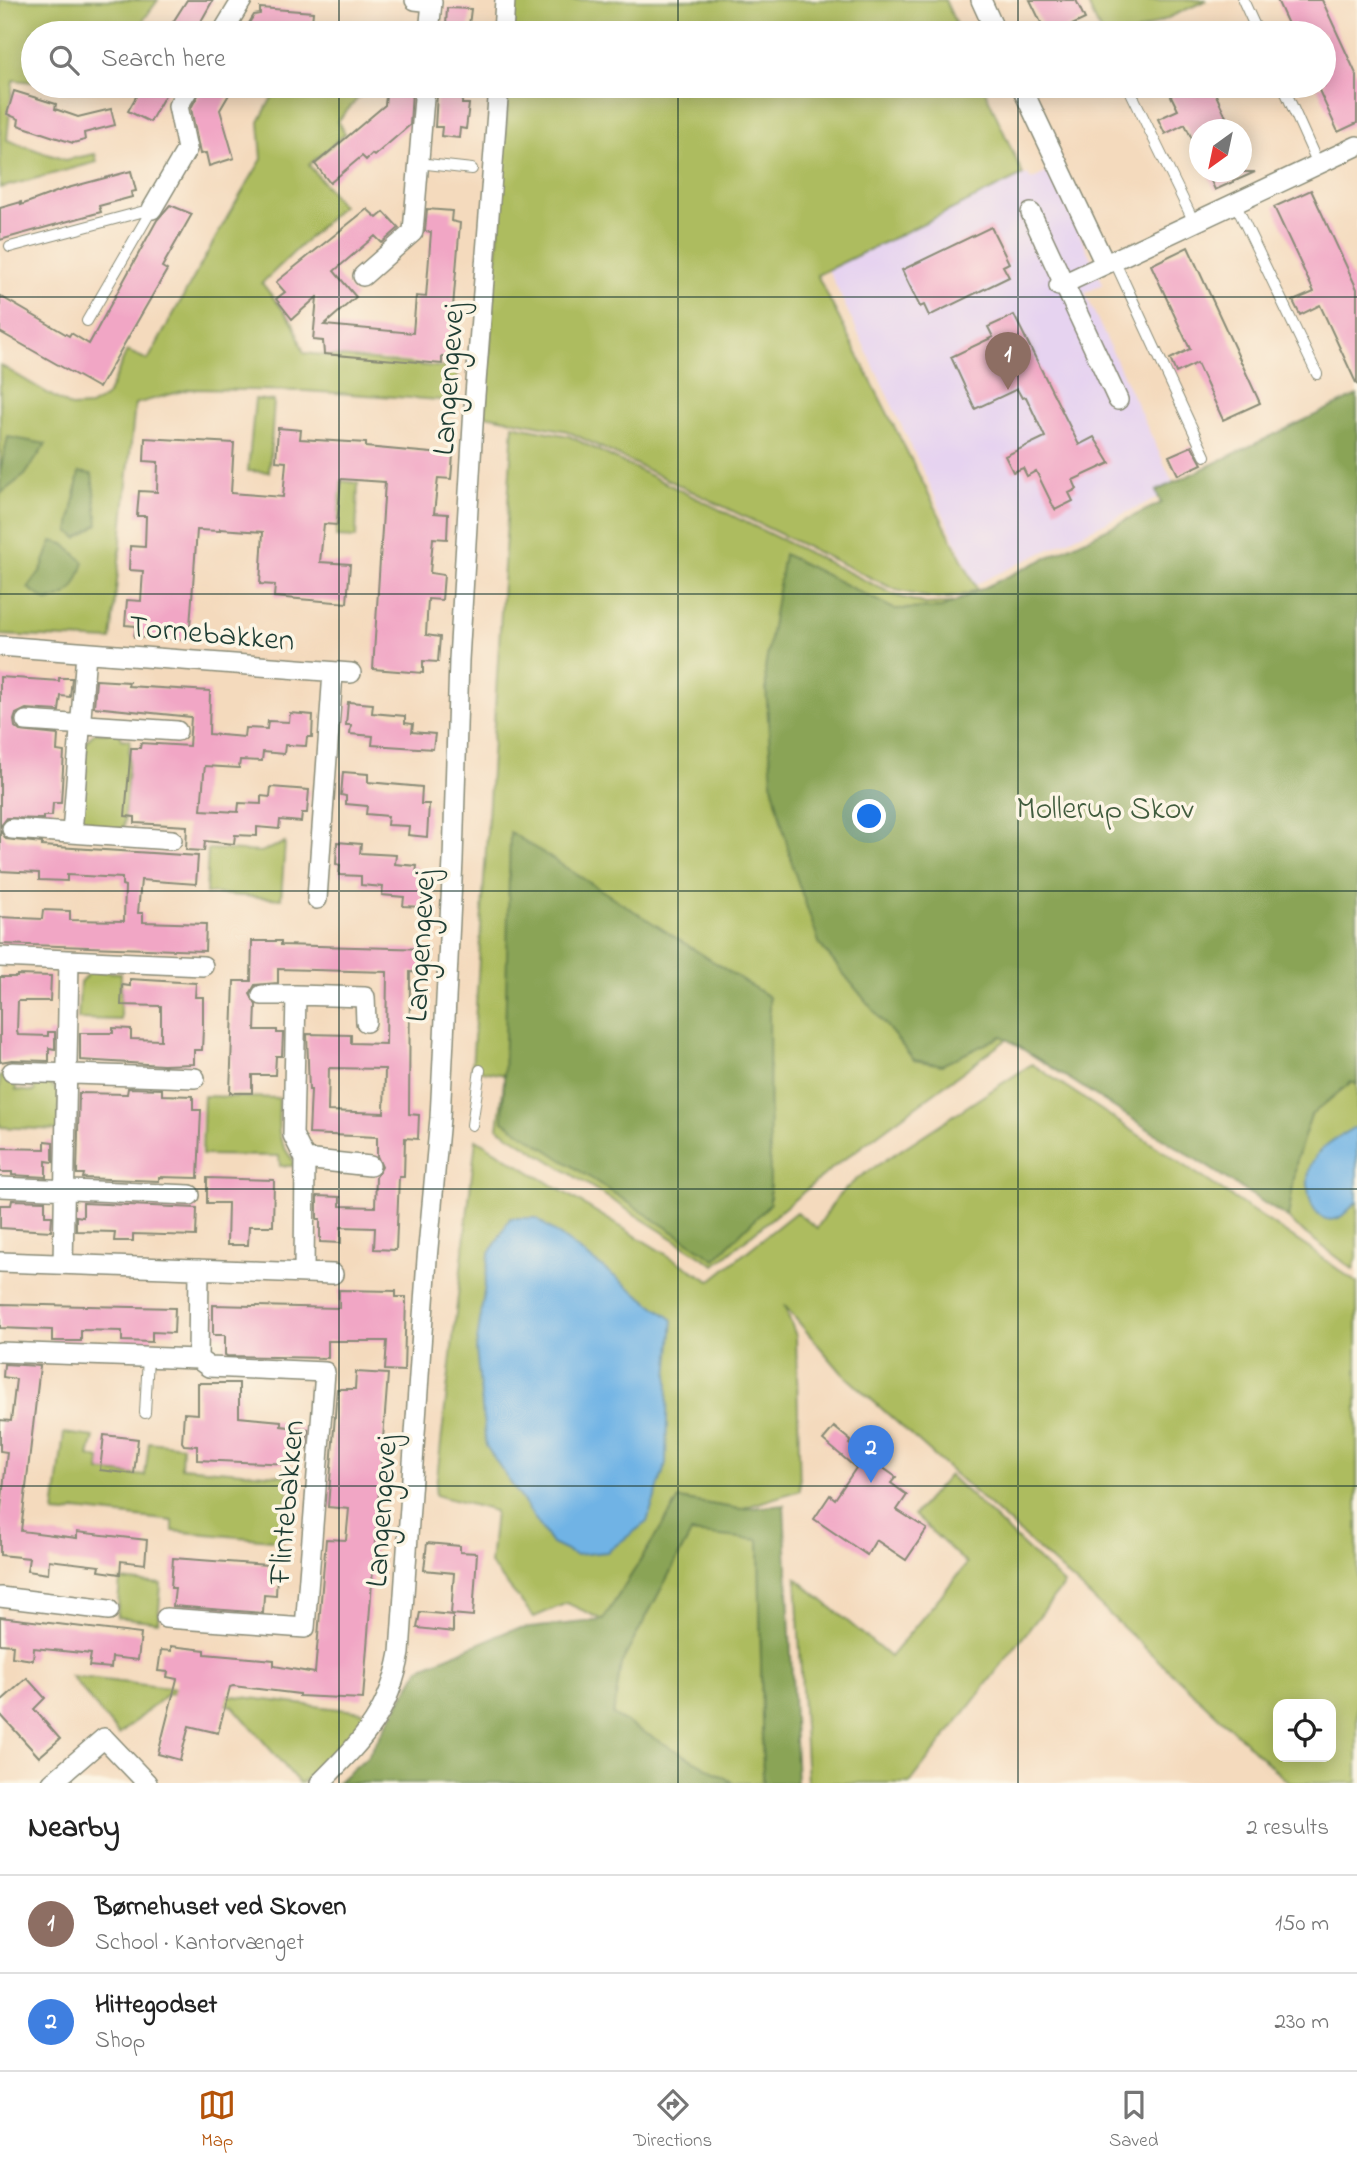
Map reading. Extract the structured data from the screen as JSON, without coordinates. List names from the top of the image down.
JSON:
{
  "streets": {
    "street": ["Langengevej", "Tornebakken", "Flintebakken"]
  },
  "parks": ["Mollerup Skov"],
  "north": "bottom left",
  "page": {
    "search": "Search here",
    "pins": ["1", "2"],
    "heading": ["Nearby", "2 results"],
    "list": [
      {
        "mark": "1",
        "name": "Børnehuset ved Skoven",
        "note": "School · Kantorvænget",
        "value": "150 m"
      },
      {
        "mark": "2",
        "name": "Hittegodset",
        "note": "Shop",
        "value": "230 m"
      }
    ],
    "nav": ["Map", "Directions", "Saved"]
  }
}
